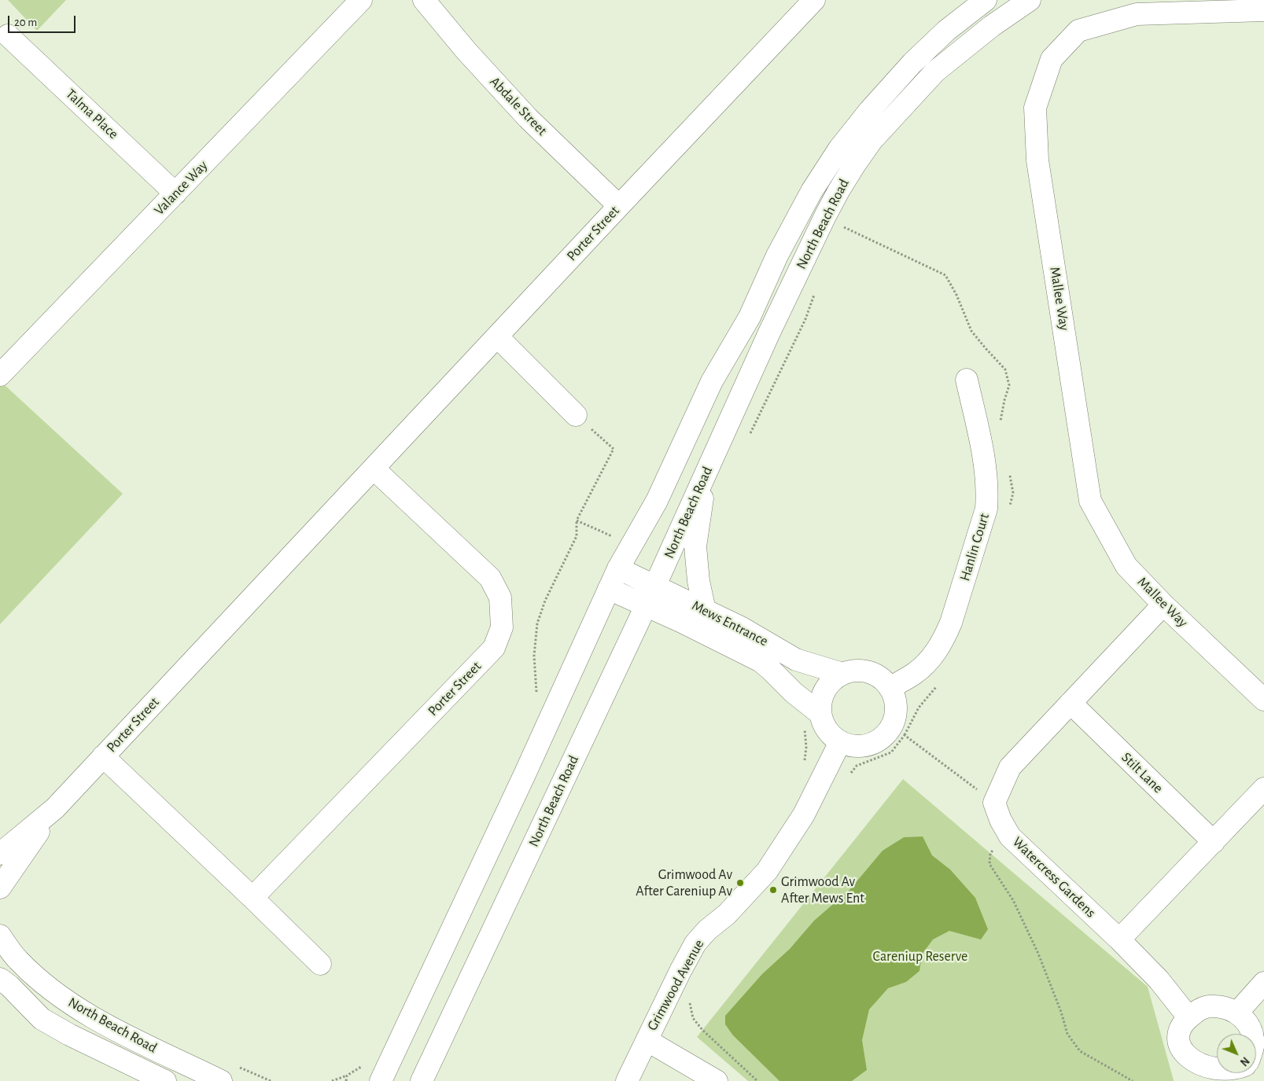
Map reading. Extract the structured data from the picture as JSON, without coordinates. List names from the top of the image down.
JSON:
{
  "streets": {
    "street": [
      "Abdale Street",
      "Talma Place",
      "Valance Way",
      "North Beach Road",
      "Porter Street",
      "Mallee Way",
      "Hanlin Court",
      "Mews Entrance",
      "Stilt Lane",
      "Watercress Gardens",
      "Grimwood Avenue"
    ]
  },
  "crossings": [
    ["Abdale Street", "Porter Street"],
    ["Talma Place", "Valance Way"],
    ["North Beach Road", "Mews Entrance"],
    ["Hanlin Court", "Mews Entrance"],
    ["Hanlin Court", "Grimwood Avenue"],
    ["Mews Entrance", "Grimwood Avenue"]
  ],
  "parks": ["Careniup Reserve"],
  "places": ["Grimwood Av After Careniup Av", "Grimwood Av After Mews Ent"],
  "scale_bar": "20 m",
  "north": "bottom right"
}
